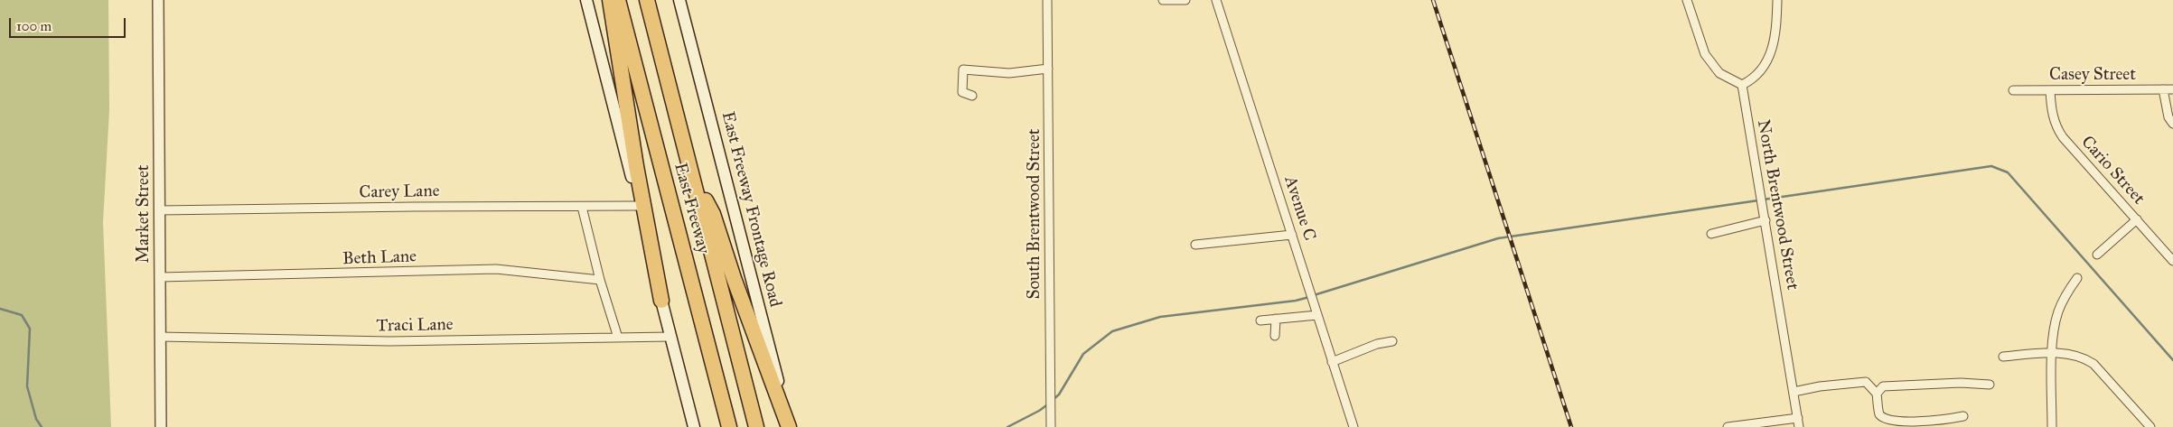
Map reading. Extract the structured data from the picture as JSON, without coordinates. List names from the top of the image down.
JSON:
{
  "streets": {
    "highway": ["East Freeway"],
    "main road": ["East Freeway Frontage Road"],
    "street": [
      "Casey Street",
      "Cario Street",
      "Carey Lane",
      "North Brentwood Street",
      "Avenue C",
      "Market Street",
      "South Brentwood Street",
      "Beth Lane",
      "Traci Lane"
    ]
  },
  "crossings": [
    ["Casey Street", "Cario Street"],
    ["Carey Lane", "Market Street"],
    ["Market Street", "Beth Lane"],
    ["Market Street", "Traci Lane"]
  ],
  "scale_bar": "100 m"
}
